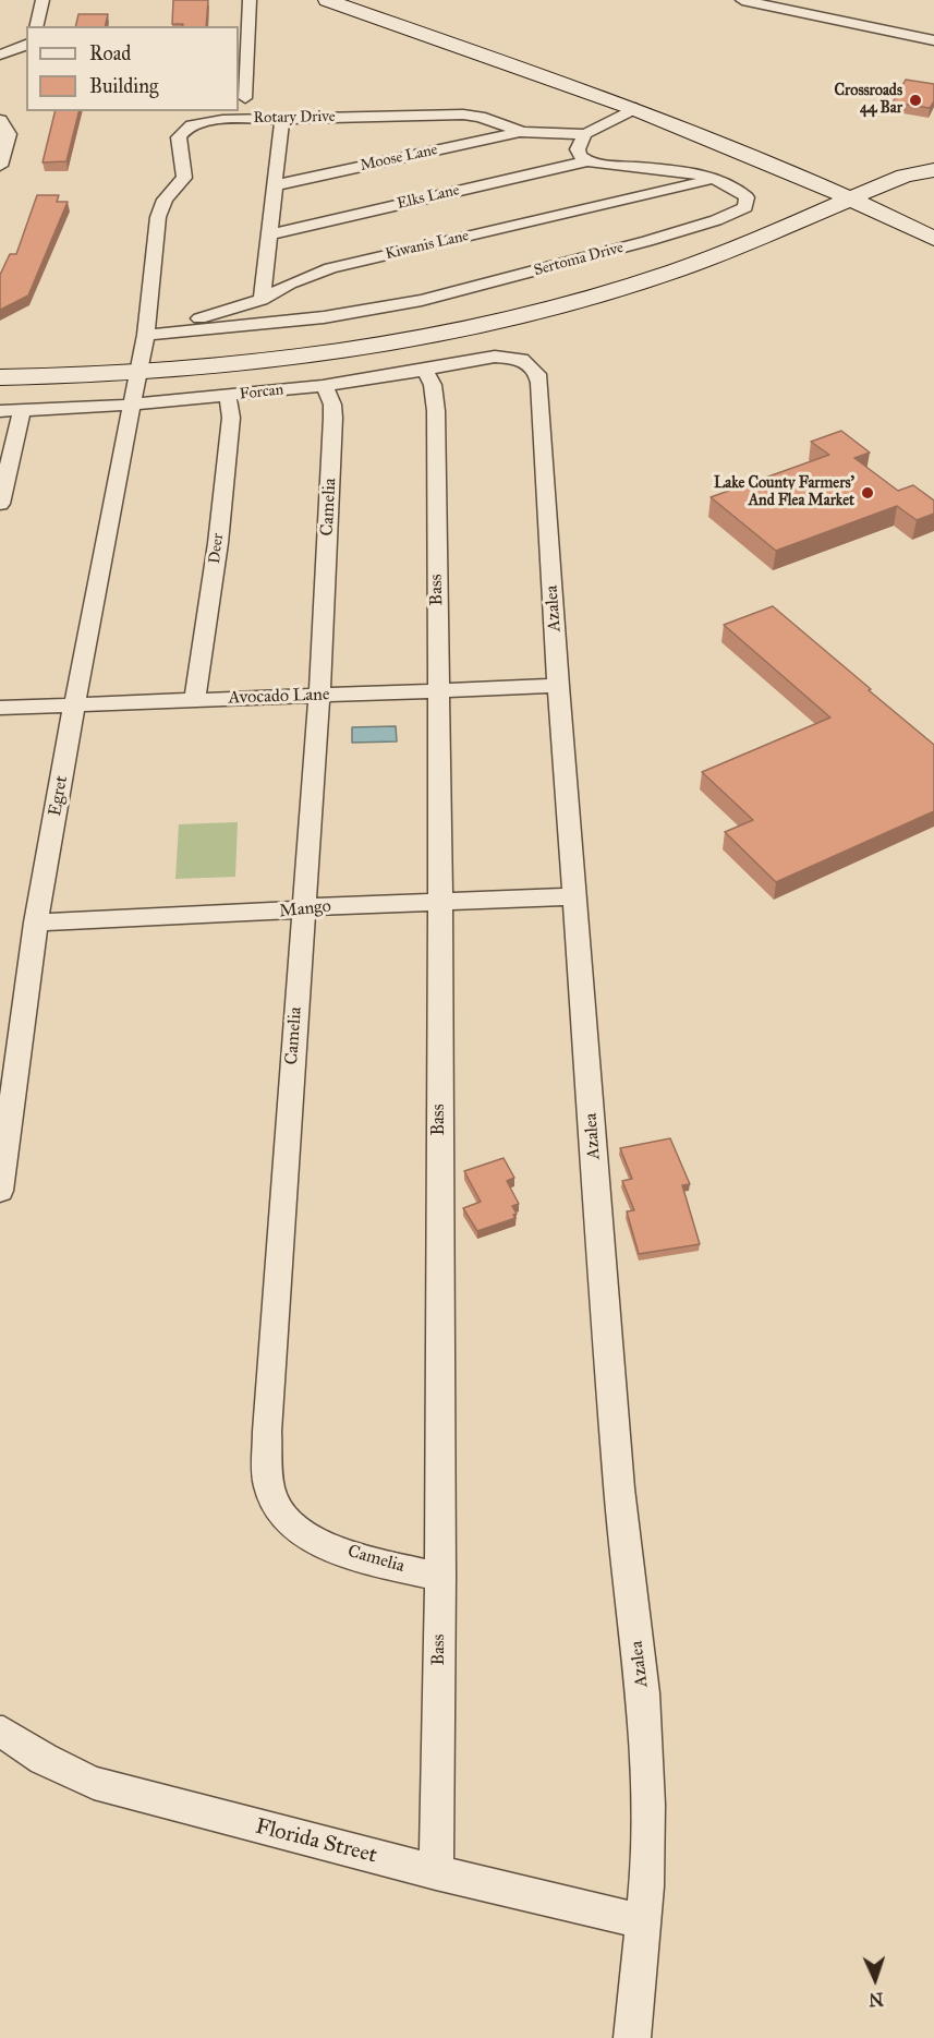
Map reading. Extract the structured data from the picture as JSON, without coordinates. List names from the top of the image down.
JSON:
{
  "streets": {
    "street": [
      "Rotary Drive",
      "Moose Lane",
      "Elks Lane",
      "Kiwanis Lane",
      "Sertoma Drive",
      "Forcan",
      "Camelia",
      "Deer",
      "Bass",
      "Azalea",
      "Avocado Lane",
      "Egret",
      "Mango",
      "Florida Street"
    ]
  },
  "crossings": [
    ["Rotary Drive", "Moose Lane"],
    ["Rotary Drive", "Kiwanis Lane"],
    ["Rotary Drive", "Sertoma Drive"],
    ["Rotary Drive", "Forcan"],
    ["Rotary Drive", "Egret"],
    ["Elks Lane", "Sertoma Drive"],
    ["Kiwanis Lane", "Sertoma Drive"],
    ["Forcan", "Camelia"],
    ["Forcan", "Deer"],
    ["Forcan", "Bass"],
    ["Forcan", "Azalea"],
    ["Forcan", "Egret"],
    ["Camelia", "Bass"],
    ["Camelia", "Avocado Lane"],
    ["Camelia", "Mango"],
    ["Deer", "Avocado Lane"],
    ["Bass", "Avocado Lane"],
    ["Bass", "Mango"],
    ["Bass", "Florida Street"],
    ["Azalea", "Avocado Lane"],
    ["Azalea", "Mango"],
    ["Azalea", "Florida Street"],
    ["Avocado Lane", "Egret"],
    ["Egret", "Mango"]
  ],
  "places": ["Crossroads 44 Bar", "Lake County Farmers' And Flea Market"],
  "legend": ["Road", "Building"],
  "north": "bottom"
}
